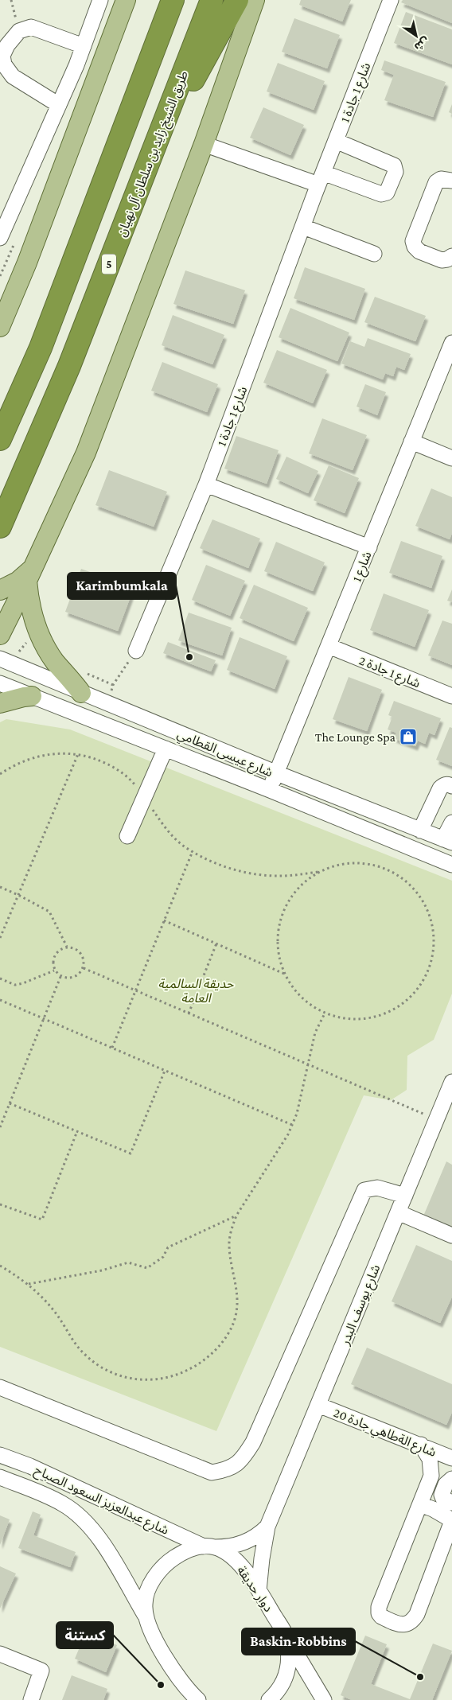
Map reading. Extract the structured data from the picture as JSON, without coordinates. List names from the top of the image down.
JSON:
{
  "streets": {
    "highway": ["طريق الشيخ زايد بن سلطان آل نهيان", "5"],
    "street": [
      "شارع 1 جادة 1",
      "شارع 1",
      "شارع 1 جادة 2",
      "شارع عيسى القطامي",
      "شارع يوسف البدر",
      "شارع الةطاهي جادة 20",
      "شارع عبدالعزيز السعود الصباح",
      "دوار حديقة"
    ]
  },
  "crossings": [
    ["شارع 1", "شارع 1 جادة 2"],
    ["شارع 1", "شارع عيسى القطامي"],
    ["شارع يوسف البدر", "شارع الةطاهي جادة 20"],
    ["شارع يوسف البدر", "شارع عبدالعزيز السعود الصباح"],
    ["شارع يوسف البدر", "دوار حديقة"],
    ["شارع عبدالعزيز السعود الصباح", "دوار حديقة"]
  ],
  "parks": ["حديقة السالمية العامة"],
  "places": {
    "other": ["Karimbumkala", "Baskin-Robbins", "كستنة"],
    "shop": ["The Lounge Spa"]
  },
  "north": "bottom right"
}
